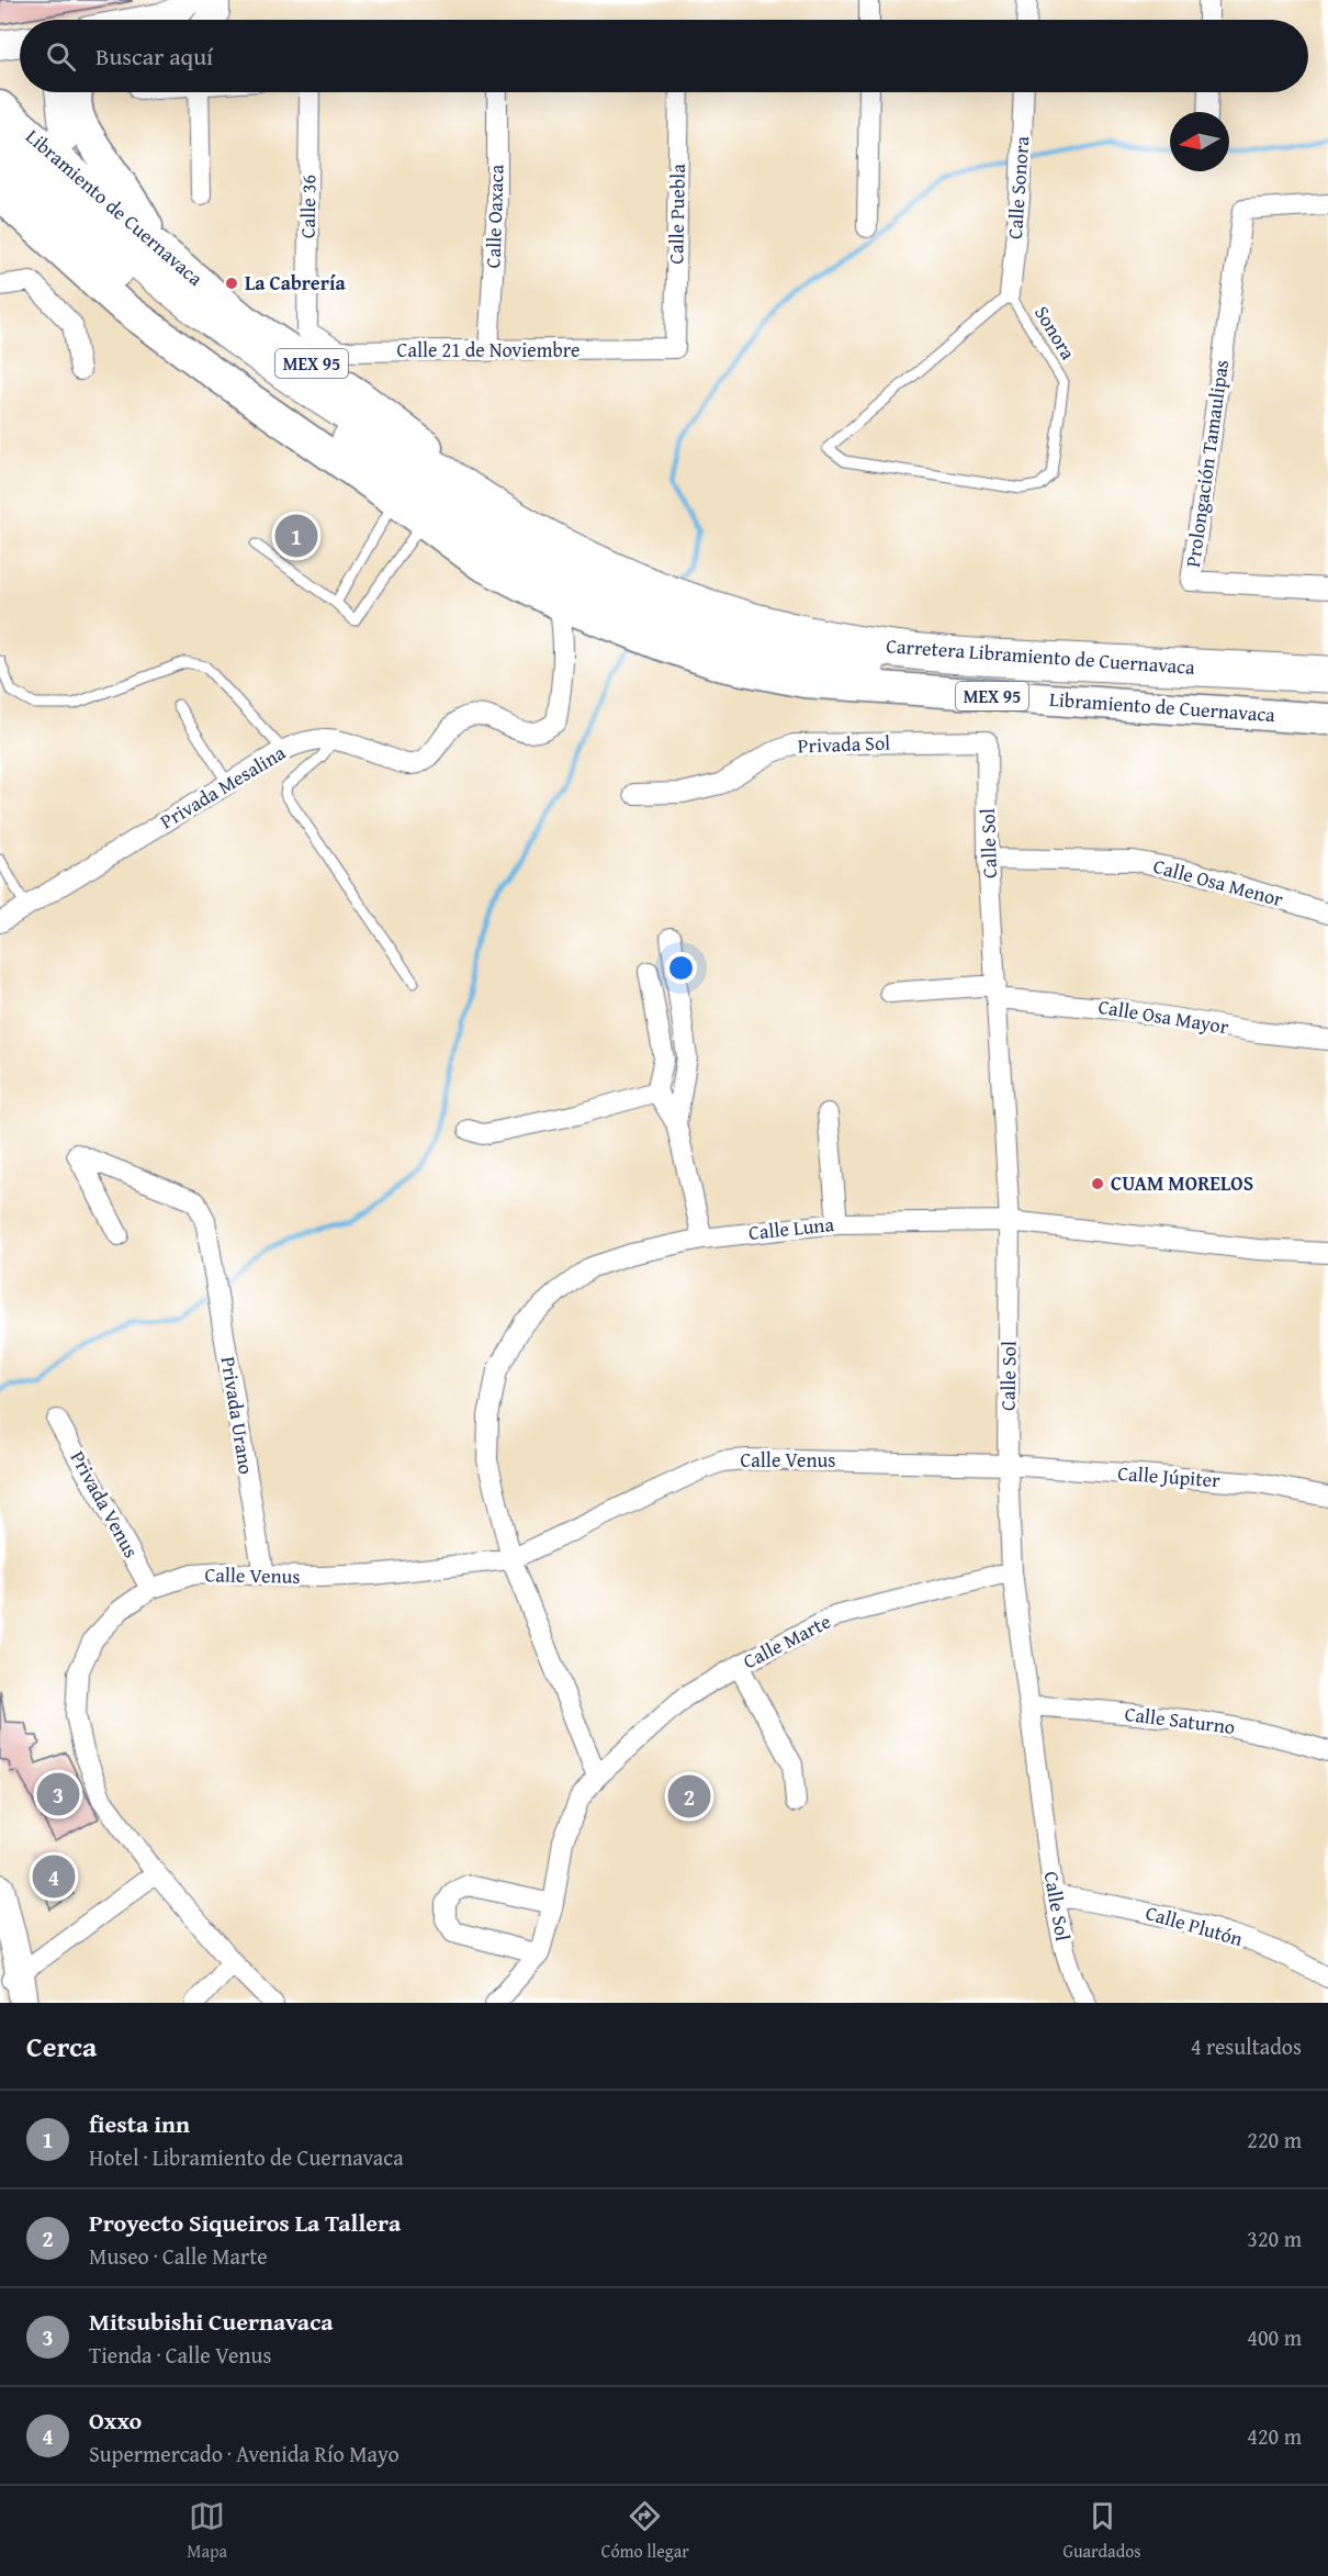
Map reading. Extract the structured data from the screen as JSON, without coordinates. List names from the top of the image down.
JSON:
{
  "streets": {
    "highway": ["MEX 95", "Carretera Libramiento de Cuernavaca"],
    "main road": ["Libramiento de Cuernavaca"],
    "street": [
      "Calle Sonora",
      "Calle 36",
      "Calle Puebla",
      "Calle Oaxaca",
      "Calle 21 de Noviembre",
      "Prolongación Tamaulipas",
      "Privada Sol",
      "Privada Mesalina",
      "Calle Sol",
      "Calle Osa Menor",
      "Calle Osa Mayor",
      "Calle Luna",
      "Privada Urano",
      "Calle Venus",
      "Calle Júpiter",
      "Privada Venus",
      "Calle Marte",
      "Calle Saturno",
      "Calle Plutón"
    ],
    "lane": ["Sonora"]
  },
  "crossings": [
    ["Calle Sonora", "Sonora"],
    ["Calle 36", "Calle 21 de Noviembre"],
    ["Libramiento de Cuernavaca", "MEX 95"],
    ["Libramiento de Cuernavaca", "Carretera Libramiento de Cuernavaca"],
    ["Calle Puebla", "Calle 21 de Noviembre"],
    ["Calle Oaxaca", "Calle 21 de Noviembre"],
    ["MEX 95", "Carretera Libramiento de Cuernavaca"],
    ["MEX 95", "Privada Mesalina"],
    ["Privada Sol", "Calle Sol"],
    ["Calle Sol", "Calle Osa Menor"],
    ["Calle Sol", "Calle Osa Mayor"],
    ["Calle Sol", "Calle Luna"],
    ["Calle Sol", "Calle Venus"],
    ["Calle Sol", "Calle Júpiter"],
    ["Calle Sol", "Calle Marte"],
    ["Calle Sol", "Calle Saturno"],
    ["Calle Sol", "Calle Plutón"],
    ["Calle Luna", "Calle Venus"],
    ["Privada Urano", "Calle Venus"],
    ["Calle Venus", "Calle Júpiter"],
    ["Calle Venus", "Privada Venus"]
  ],
  "places": ["La Cabrería", "CUAM MORELOS"],
  "north": "left",
  "page": {
    "search": "Buscar aquí",
    "pins": [
      "1",
      "3",
      "2",
      "4"
    ],
    "heading": ["Cerca", "4 resultados"],
    "list": [
      {
        "mark": "1",
        "name": "fiesta inn",
        "note": "Hotel · Libramiento de Cuernavaca",
        "value": "220 m"
      },
      {
        "mark": "2",
        "name": "Proyecto Siqueiros La Tallera",
        "note": "Museo · Calle Marte",
        "value": "320 m"
      },
      {
        "mark": "3",
        "name": "Mitsubishi Cuernavaca",
        "note": "Tienda · Calle Venus",
        "value": "400 m"
      },
      {
        "mark": "4",
        "name": "Oxxo",
        "note": "Supermercado · Avenida Río Mayo",
        "value": "420 m"
      }
    ],
    "nav": ["Mapa", "Cómo llegar", "Guardados"]
  }
}
